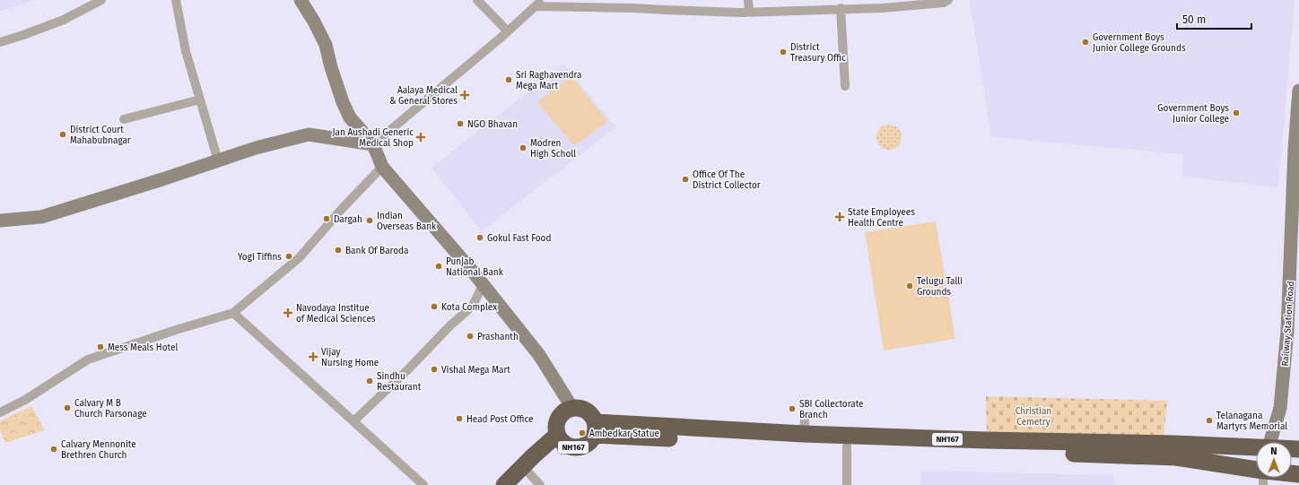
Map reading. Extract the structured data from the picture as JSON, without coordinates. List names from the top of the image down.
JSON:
{
  "streets": {
    "highway": ["NH167"],
    "street": ["Railway Station Road"]
  },
  "parks": ["Christian Cemetry"],
  "places": {
    "other": [
      "Government Boys Junior College Grounds",
      "District Treasury Offic",
      "Sri Raghavendra Mega Mart",
      "Government Boys Junior College",
      "NGO Bhavan",
      "District Court Mahabubnagar",
      "Modren High Scholl",
      "Office Of The District Collector",
      "Dargah",
      "Indian Overseas Bank",
      "Gokul Fast Food",
      "Bank Of Baroda",
      "Yogi Tiffins",
      "Punjab National Bank",
      "Telugu Talli Grounds",
      "Kota Complex",
      "Prashanth",
      "Mess Meals Hotel",
      "Vishal Mega Mart",
      "Sindhu Restaurant",
      "Calvary M B Church Parsonage",
      "SBI Collectorate Branch",
      "Head Post Office",
      "Telanagana Martyrs Memorial",
      "Ambedkar Statue",
      "Calvary Mennonite Brethren Church"
    ],
    "health": [
      "Aalaya Medical & General Stores",
      "Jan Aushadi Generic Medical Shop",
      "State Employees Health Centre",
      "Navodaya Institue of Medical Sciences",
      "Vijay Nursing Home"
    ]
  },
  "scale_bar": "50 m",
  "north": "top"
}
